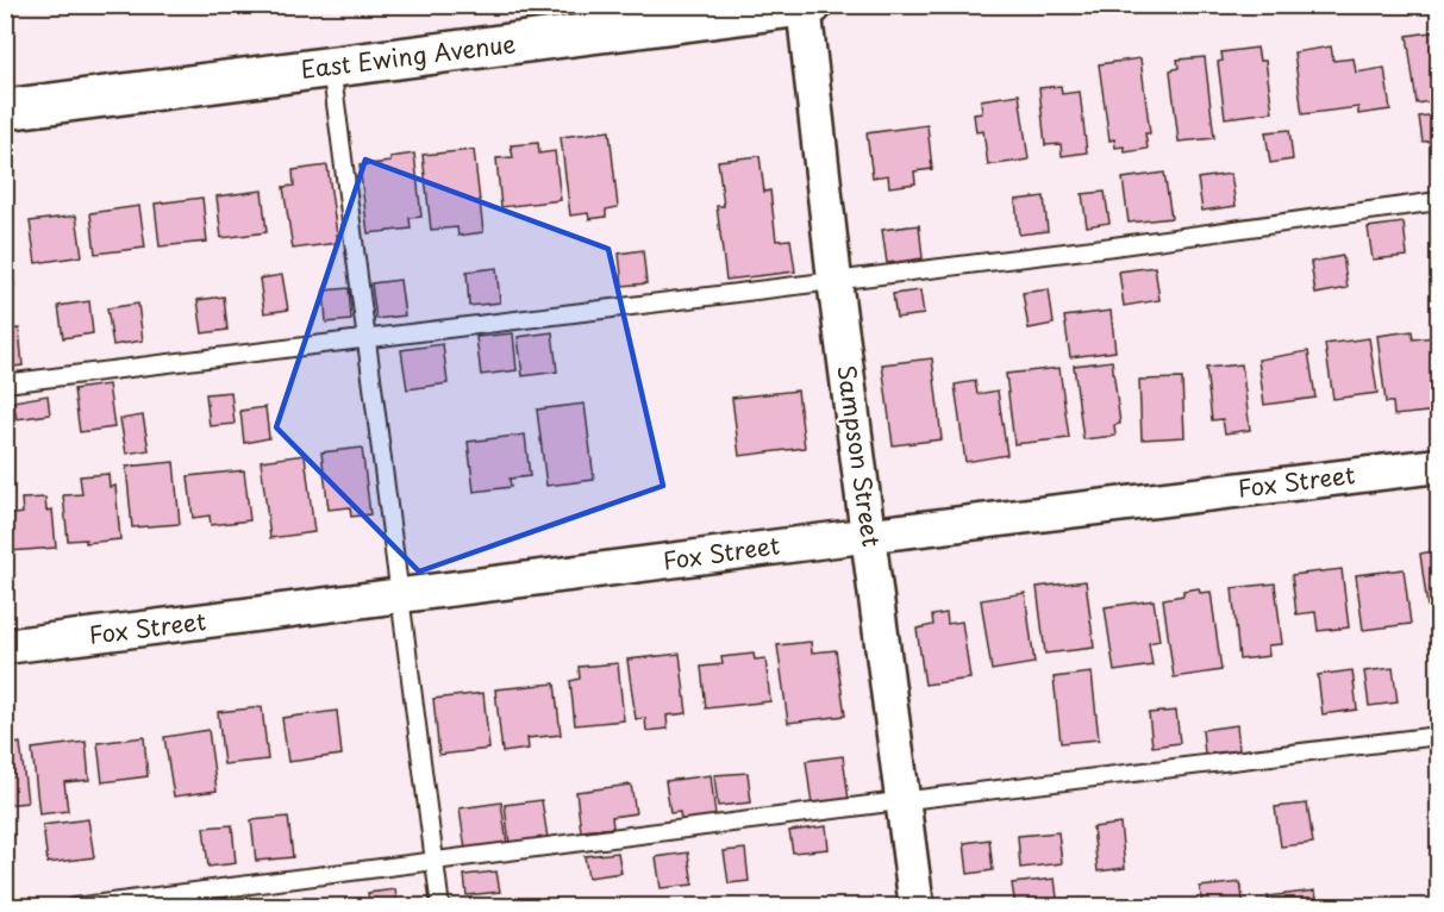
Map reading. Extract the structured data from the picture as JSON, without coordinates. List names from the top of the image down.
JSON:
{
  "streets": {
    "street": ["East Ewing Avenue", "Sampson Street", "Fox Street"]
  },
  "crossings": [
    ["East Ewing Avenue", "Sampson Street"],
    ["Sampson Street", "Fox Street"]
  ]
}
